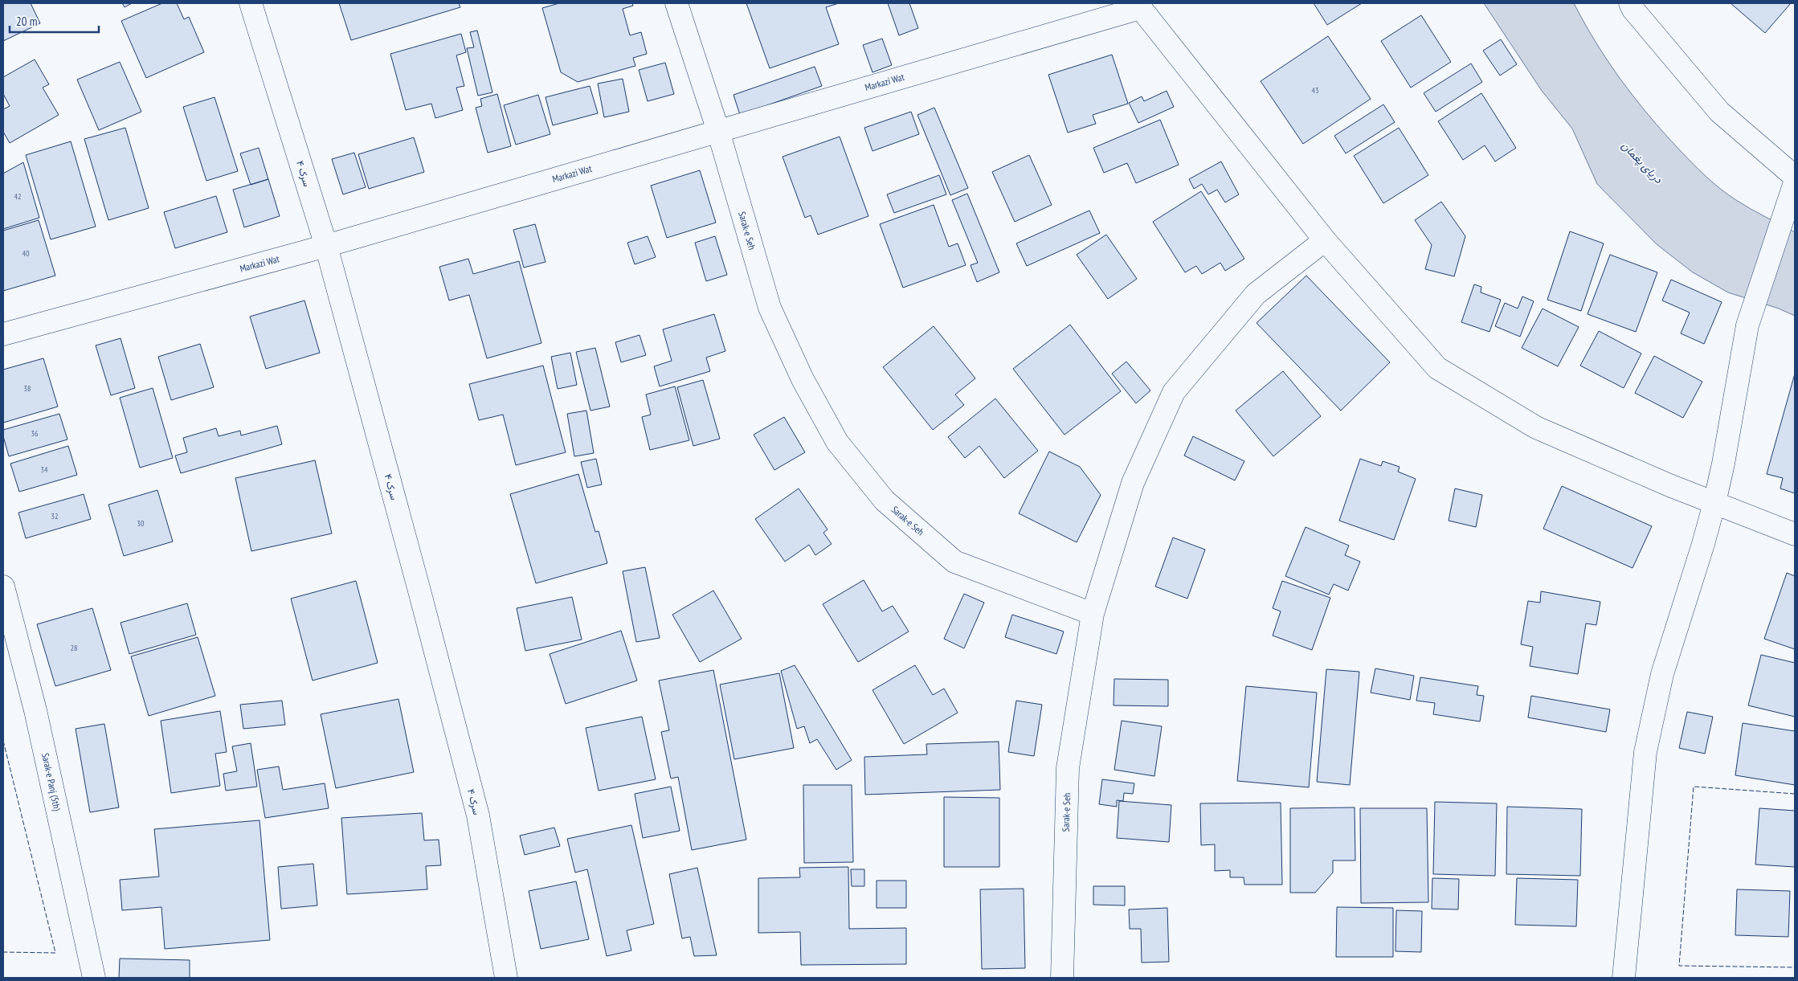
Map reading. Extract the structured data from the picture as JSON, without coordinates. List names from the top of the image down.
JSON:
{
  "streets": {
    "street": [
      "Markazi Wat",
      "سرک ۴",
      "Sarak-e Seh",
      "Sarak-e Panj (5th)"
    ]
  },
  "crossings": [
    ["Markazi Wat", "سرک ۴"],
    ["Markazi Wat", "Sarak-e Seh"]
  ],
  "water": ["دریای پغمان"],
  "house_numbers": [
    "43",
    "42",
    "40",
    "38",
    "36",
    "34",
    "32",
    "30",
    "28"
  ],
  "scale_bar": "20 m"
}
